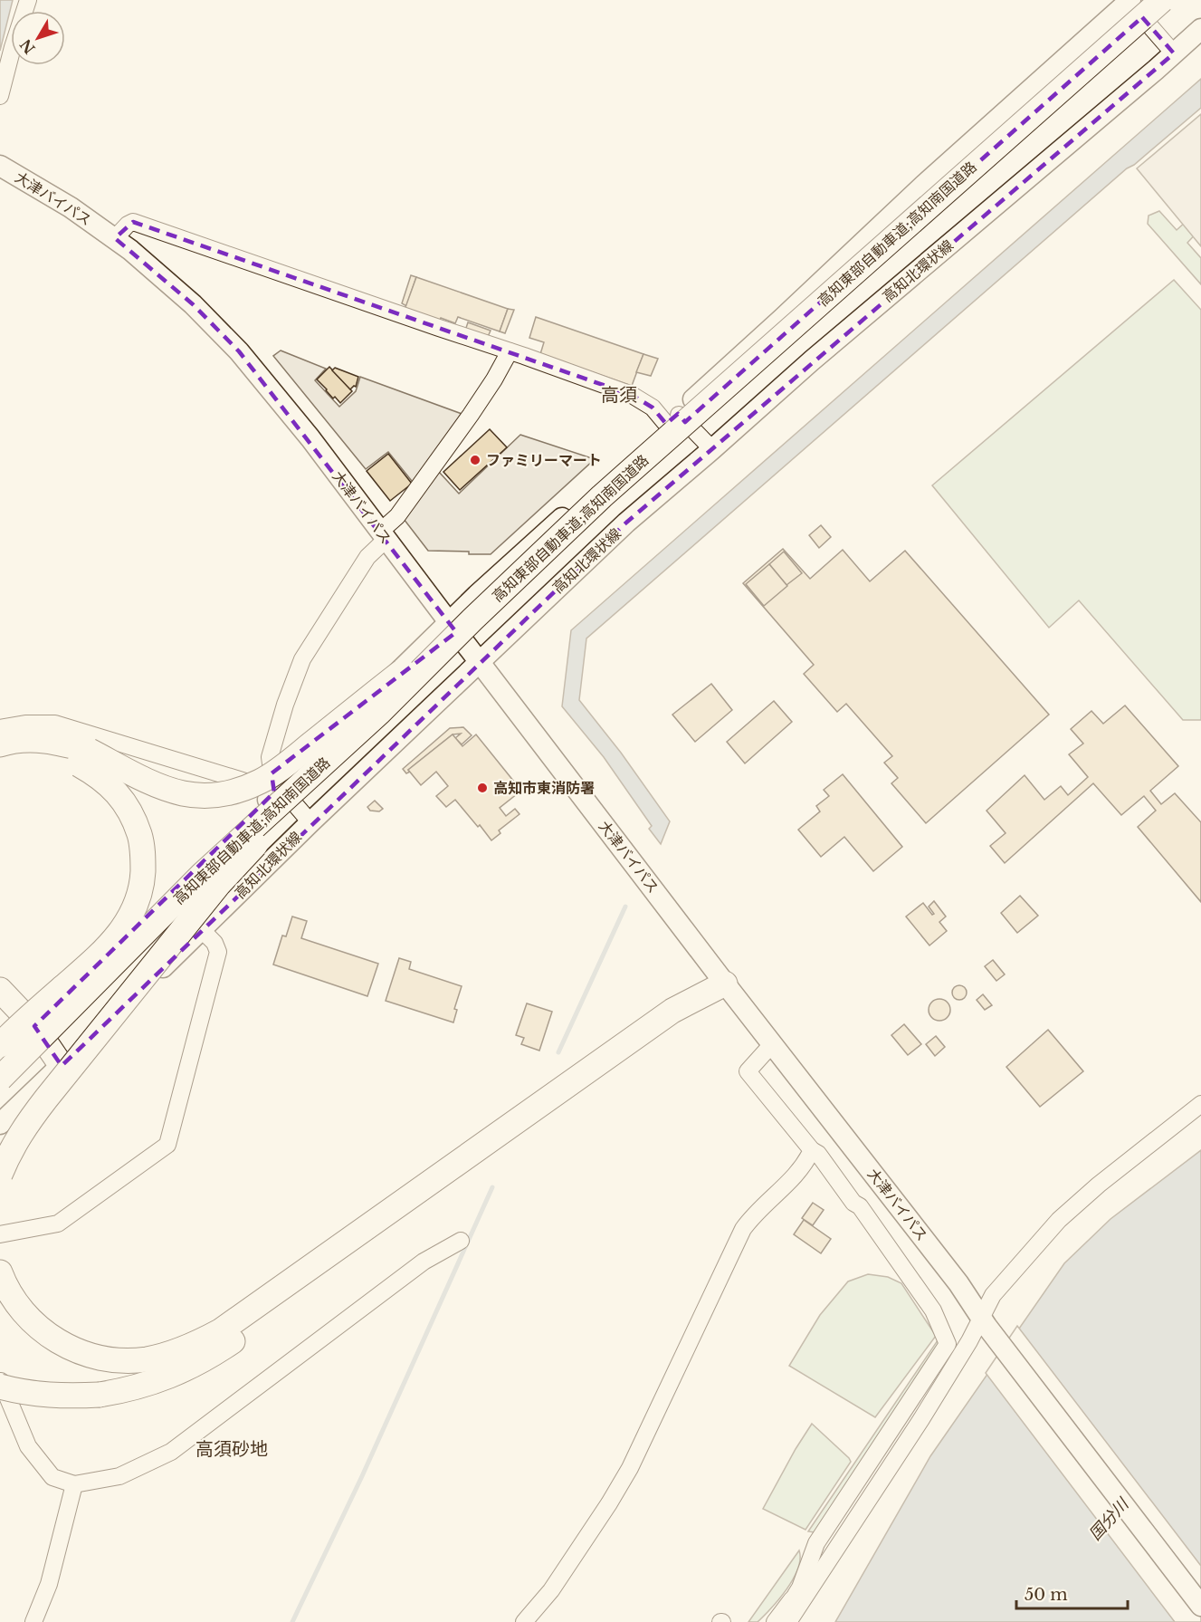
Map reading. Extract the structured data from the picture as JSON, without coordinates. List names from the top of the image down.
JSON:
{
  "streets": {
    "highway": ["高知東部自動車道;高知南国道路"],
    "main road": ["大津バイパス", "高知北環状線"]
  },
  "crossings": [
    ["大津バイパス", "高知東部自動車道;高知南国道路"],
    ["大津バイパス", "高知北環状線"]
  ],
  "districts": ["高須", "高須砂地"],
  "water": ["国分川"],
  "places": ["ファミリーマート", "高知市東消防署"],
  "scale_bar": "50 m",
  "north": "bottom left"
}
